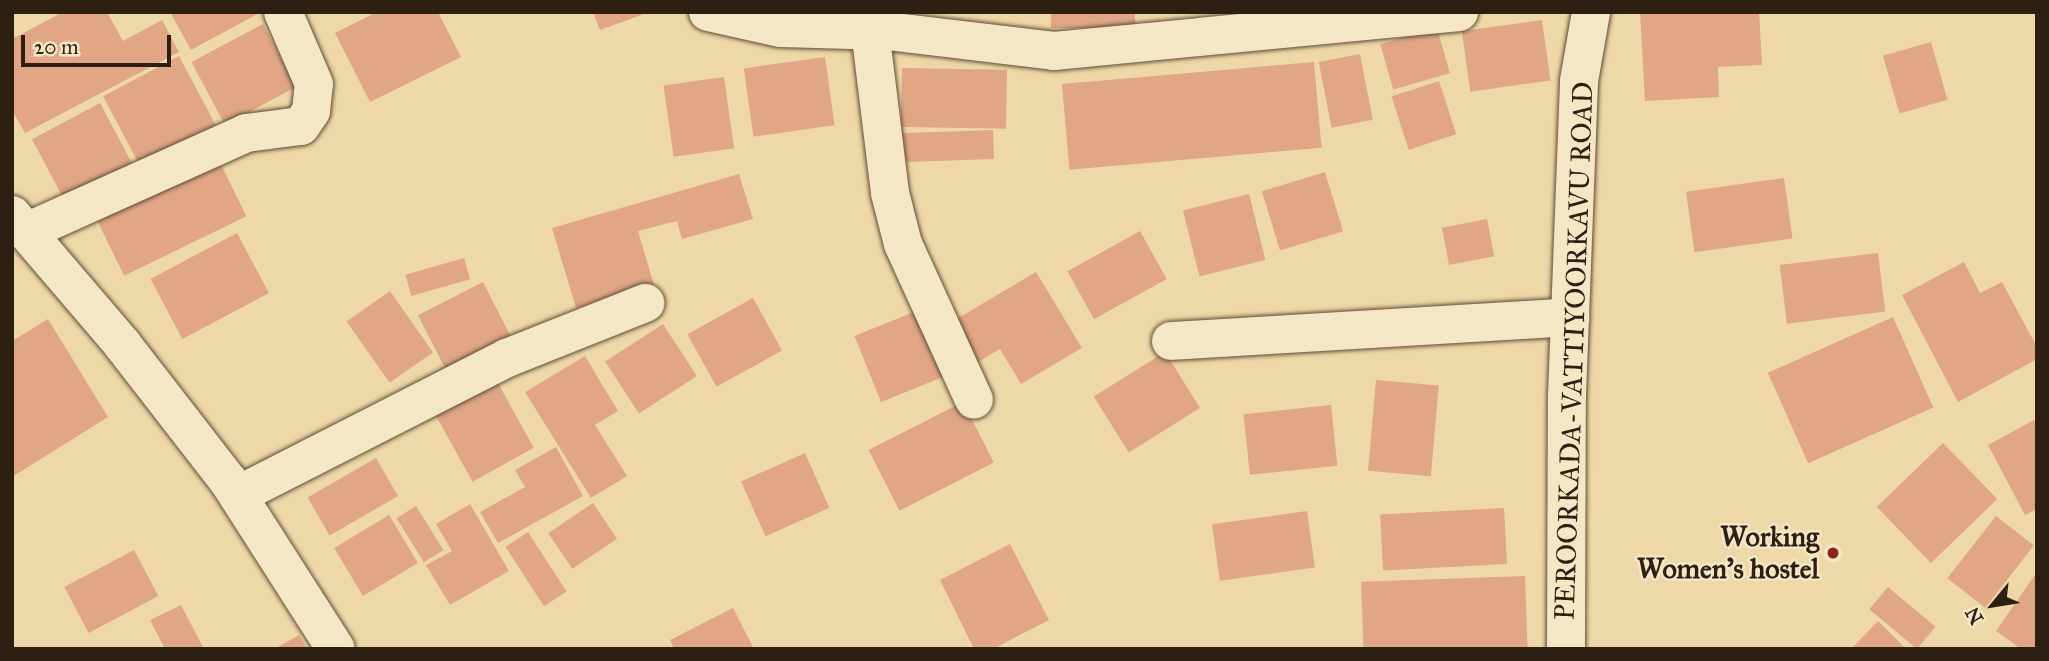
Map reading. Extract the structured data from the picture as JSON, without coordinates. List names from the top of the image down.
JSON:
{
  "streets": {
    "street": ["PEROORKADA-VATTIYOORKAVU ROAD"]
  },
  "places": ["Working Women's hostel"],
  "scale_bar": "20 m",
  "north": "bottom left"
}
